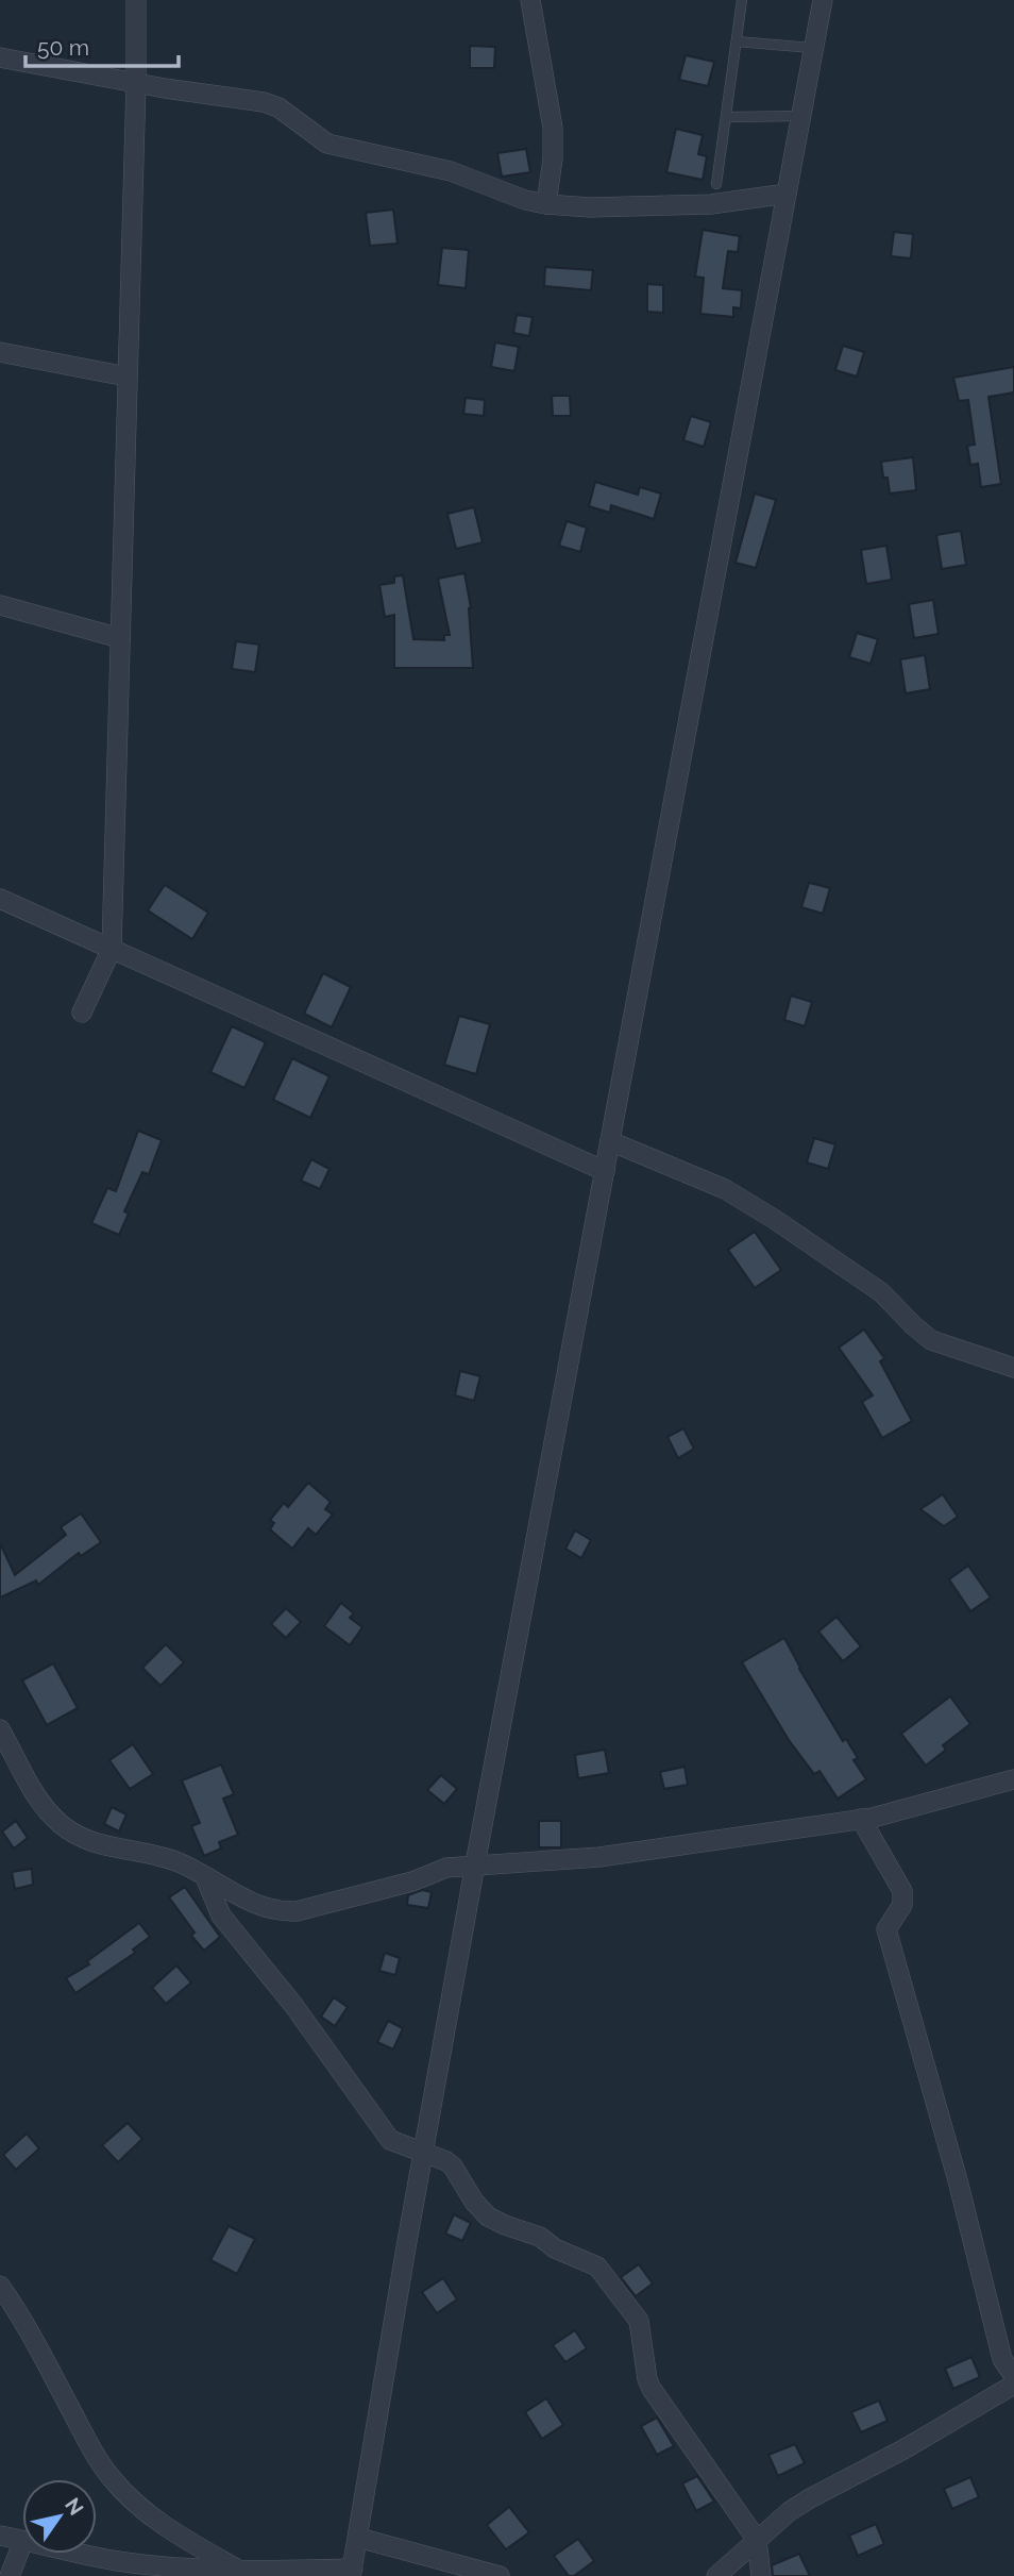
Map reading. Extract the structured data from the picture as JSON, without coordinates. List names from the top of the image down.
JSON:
{
  "scale_bar": "50 m",
  "north": "top right"
}
